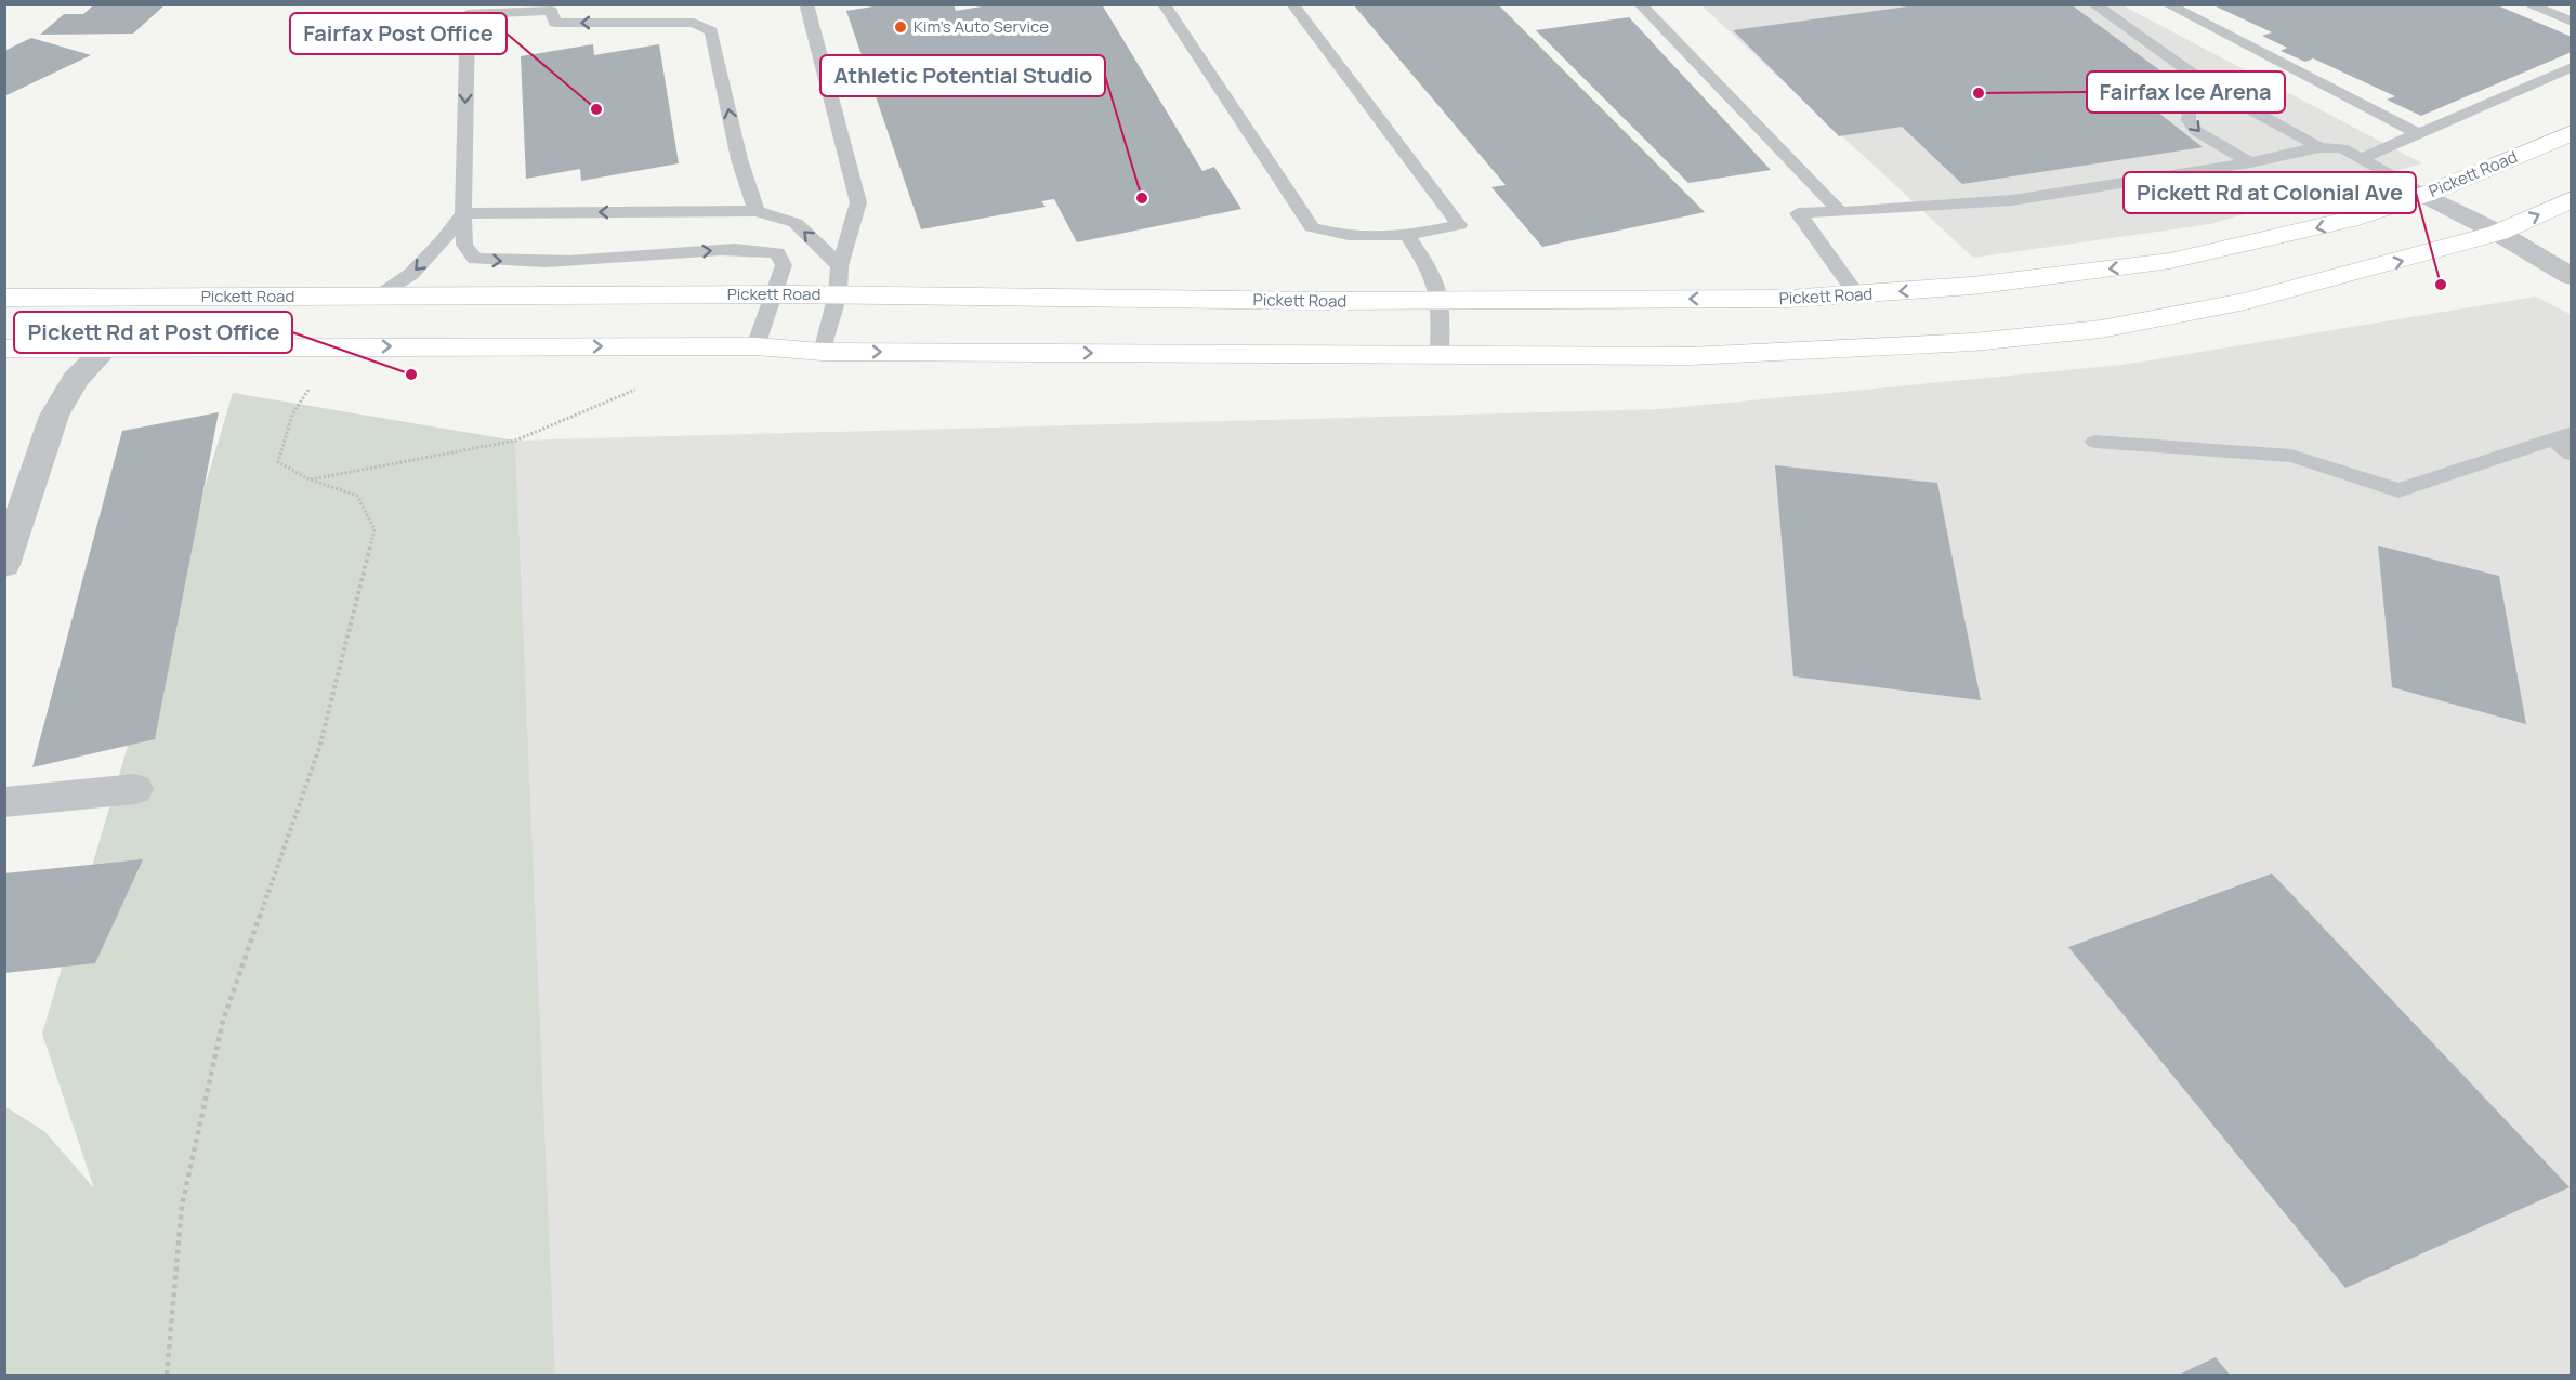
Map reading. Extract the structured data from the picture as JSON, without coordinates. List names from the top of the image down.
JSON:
{
  "streets": {
    "main road": ["Pickett Road"]
  },
  "places": [
    "Kim's Auto Service",
    "Fairfax Ice Arena",
    "Fairfax Post Office",
    "Athletic Potential Studio",
    "Pickett Rd at Colonial Ave",
    "Pickett Rd at Post Office"
  ]
}
